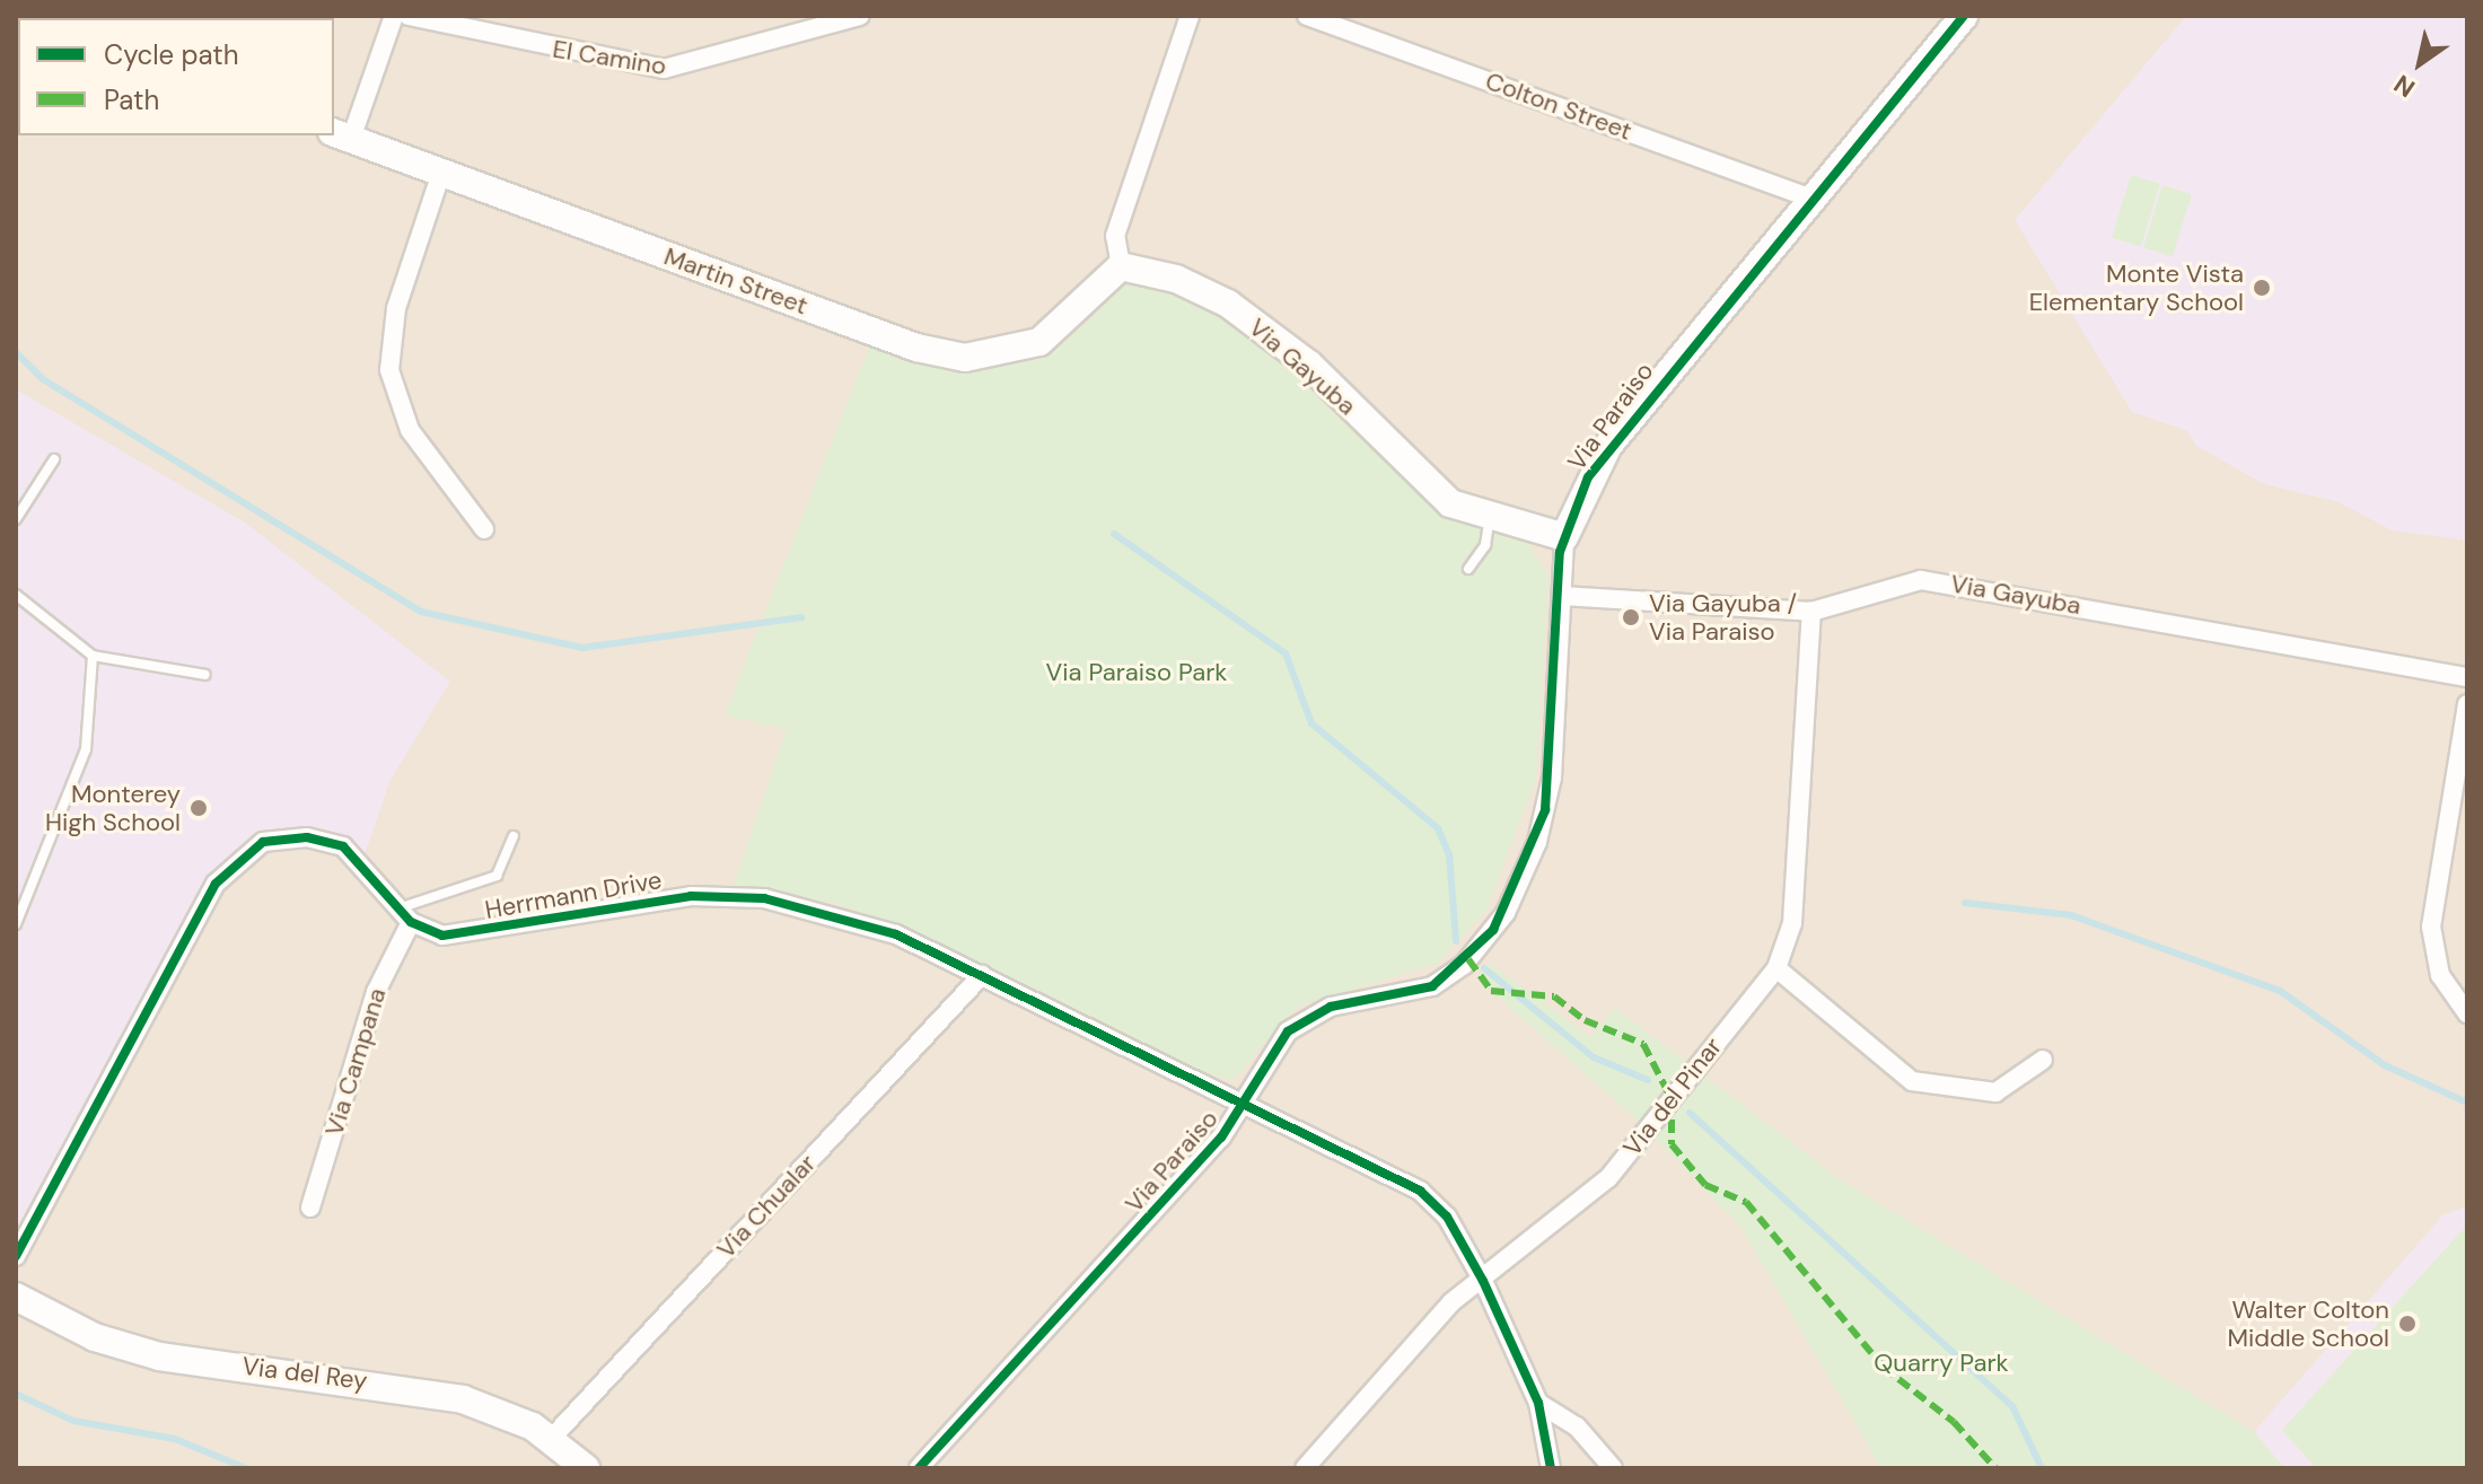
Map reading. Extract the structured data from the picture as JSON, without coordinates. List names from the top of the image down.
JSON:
{
  "streets": {
    "street": [
      "El Camino",
      "Colton Street",
      "Martin Street",
      "Via Gayuba",
      "Via Paraiso",
      "Herrmann Drive",
      "Via Campana",
      "Via del Pinar",
      "Via Chualar",
      "Via del Rey"
    ]
  },
  "crossings": [
    ["Colton Street", "Via Paraiso"],
    ["Martin Street", "Via Gayuba"],
    ["Via Gayuba", "Via Paraiso"],
    ["Via Gayuba", "Via del Pinar"],
    ["Via Paraiso", "Herrmann Drive"],
    ["Herrmann Drive", "Via Campana"],
    ["Herrmann Drive", "Via del Pinar"],
    ["Herrmann Drive", "Via Chualar"],
    ["Via Chualar", "Via del Rey"]
  ],
  "parks": ["Via Paraiso Park", "Quarry Park"],
  "places": [
    "Monte Vista Elementary School",
    "Via Gayuba / Via Paraiso",
    "Monterey High School",
    "Walter Colton Middle School"
  ],
  "legend": ["Cycle path", "Path"],
  "north": "bottom left"
}
